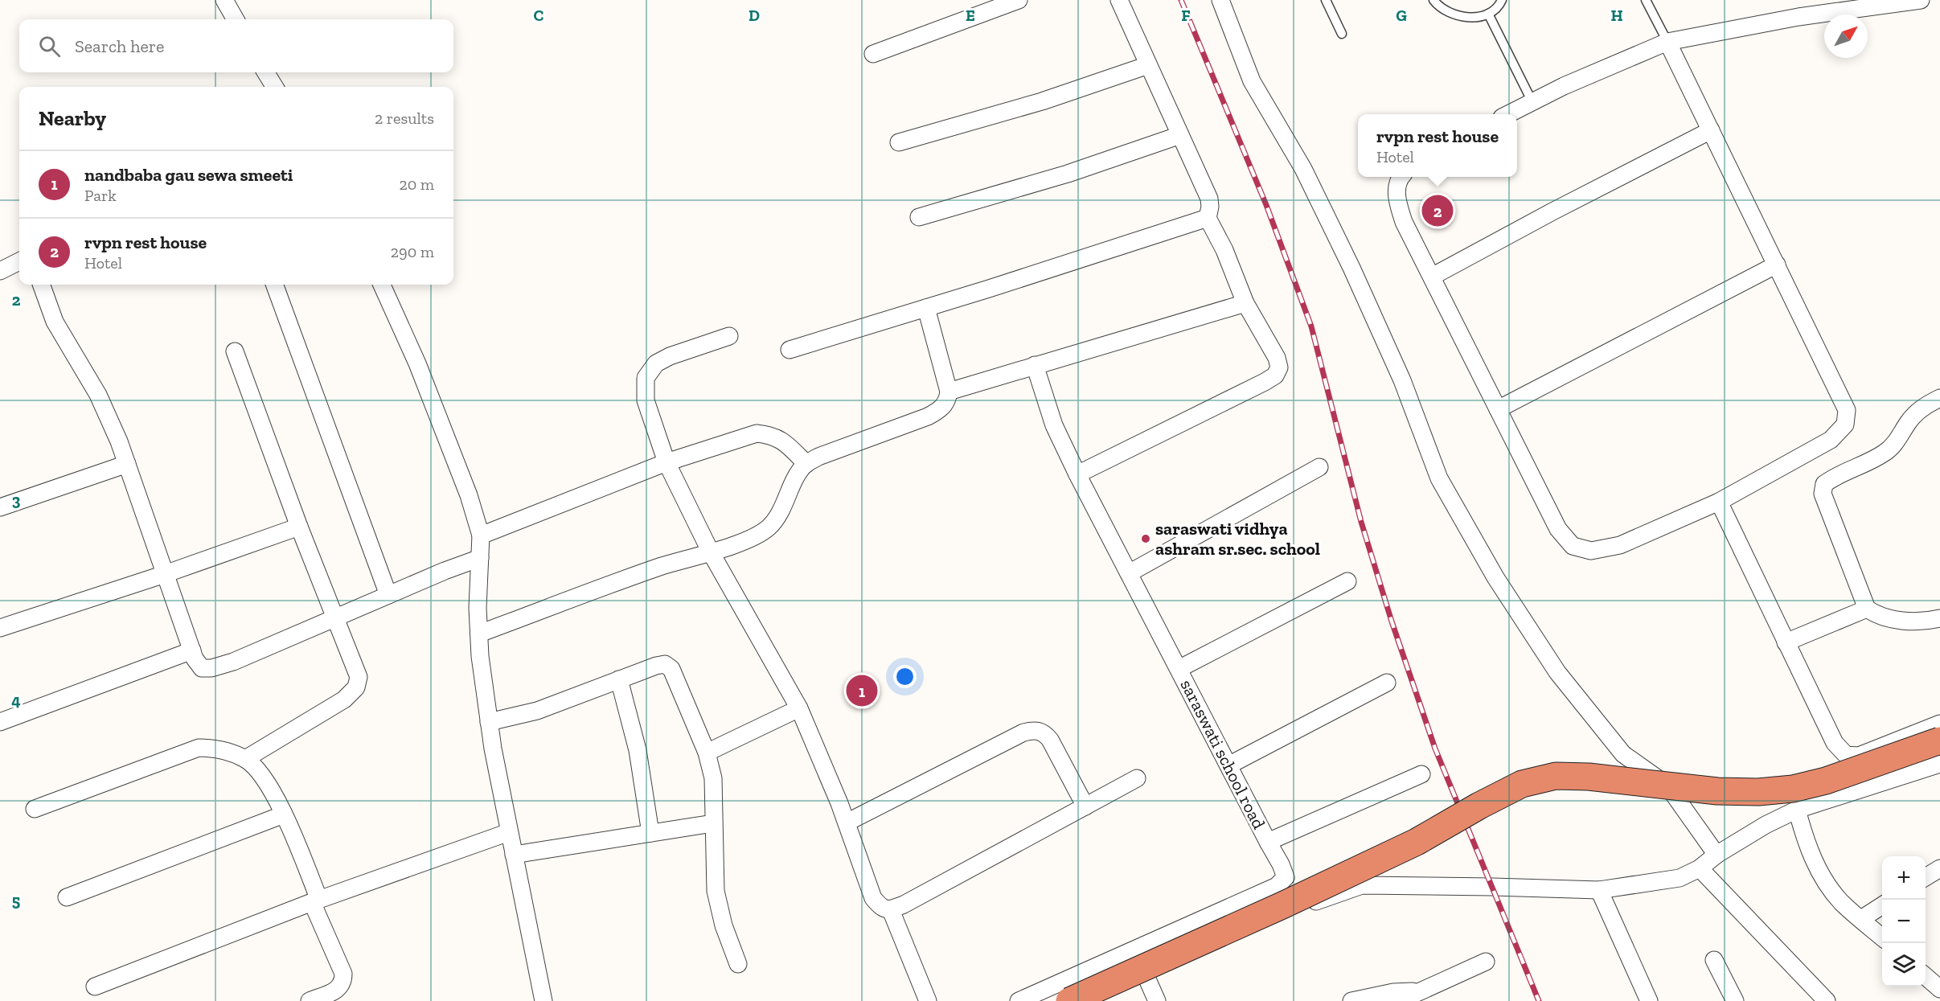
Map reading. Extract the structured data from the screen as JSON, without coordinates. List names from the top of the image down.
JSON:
{
  "streets": {
    "street": ["saraswati school road"]
  },
  "places": ["saraswati vidhya ashram sr.sec. school"],
  "north": "top right",
  "page": {
    "search": "Search here",
    "heading": ["Nearby", "2 results"],
    "popup": ["rvpn rest house", "Hotel"],
    "list": [
      {
        "mark": "1",
        "name": "nandbaba gau sewa smeeti",
        "note": "Park",
        "value": "20 m"
      },
      {
        "mark": "2",
        "name": "rvpn rest house",
        "note": "Hotel",
        "value": "290 m"
      }
    ],
    "pins": ["2", "1"],
    "map_buttons": ["+", "−"]
  },
  "grid": {
    "columns": [
      "C",
      "D",
      "E",
      "F",
      "G",
      "H"
    ],
    "rows": [
      "2",
      "3",
      "4",
      "5"
    ]
  }
}
